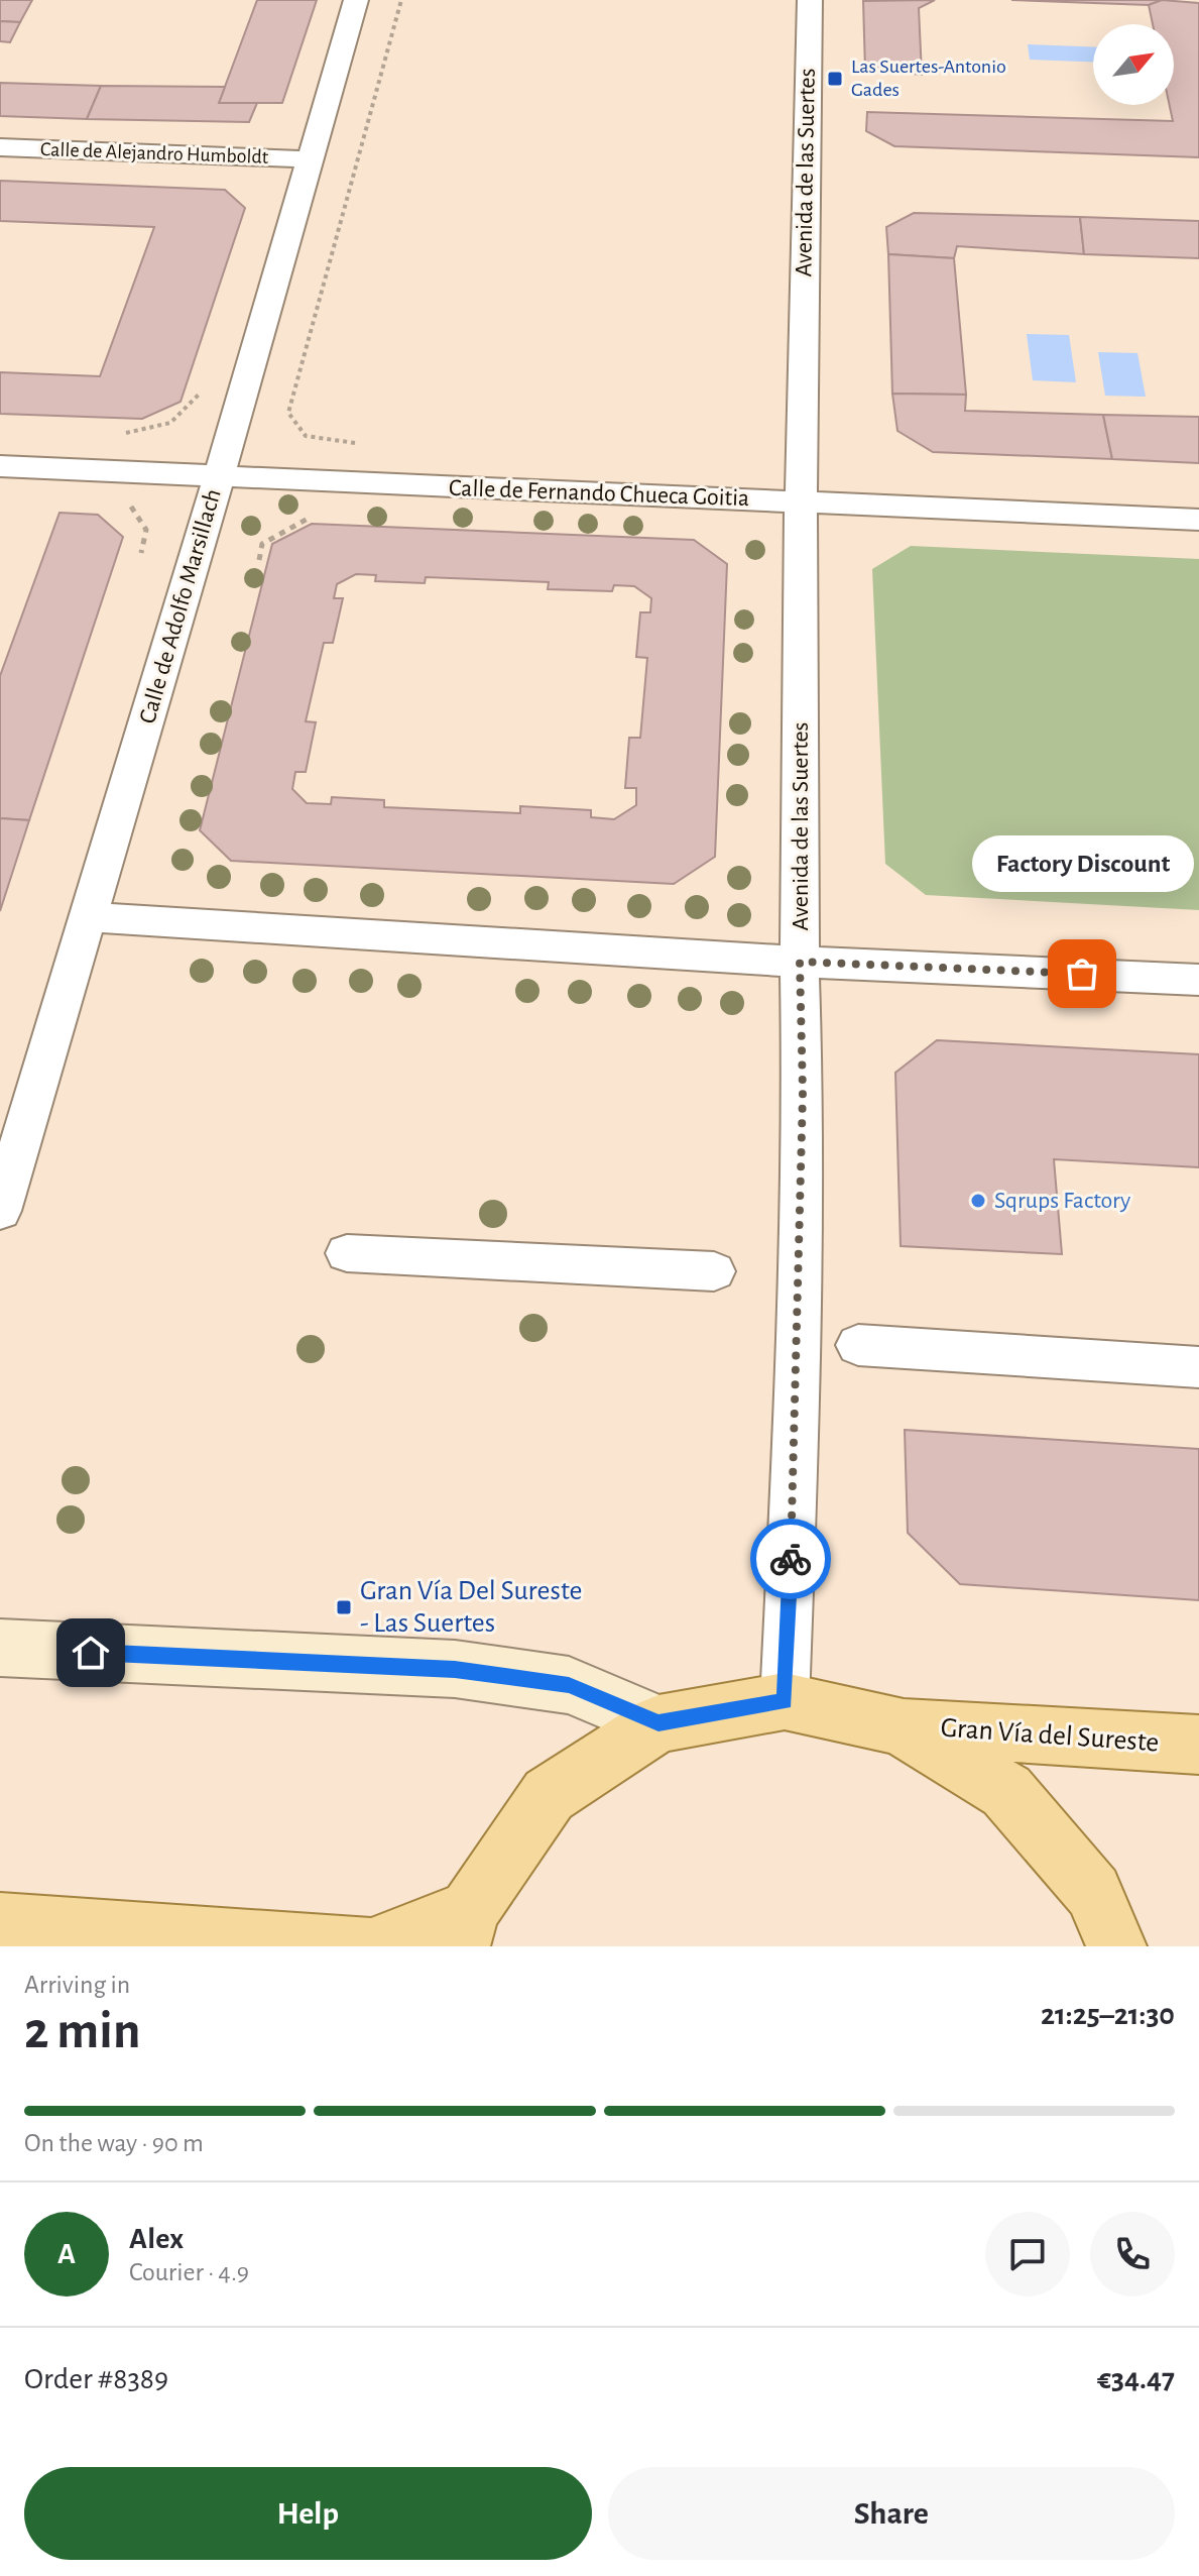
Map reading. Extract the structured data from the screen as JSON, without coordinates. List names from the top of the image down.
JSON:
{
  "streets": {
    "main road": ["Gran Vía del Sureste"],
    "street": [
      "Calle de Alejandro Humboldt",
      "Avenida de las Suertes",
      "Calle de Fernando Chueca Goitia",
      "Calle de Adolfo Marsillach"
    ]
  },
  "crossings": [
    ["Calle de Alejandro Humboldt", "Calle de Adolfo Marsillach"],
    ["Avenida de las Suertes", "Calle de Fernando Chueca Goitia"],
    ["Calle de Fernando Chueca Goitia", "Calle de Adolfo Marsillach"]
  ],
  "places": {
    "transit": ["Las Suertes-Antonio Gades", "Gran Vía Del Sureste - Las Suertes"],
    "other": ["Factory Discount", "Sqrups Factory"]
  },
  "north": "top right",
  "page": {
    "bubble": "Factory Discount",
    "heading": ["2 min", "Arriving in", "21:25–21:30"],
    "panel": [
      "Alex",
      "Courier · 4.9",
      "Order #8389",
      "€34.47"
    ],
    "bar": "On the way · 90 m",
    "round": "A",
    "buttons": ["Help", "Share"]
  }
}
